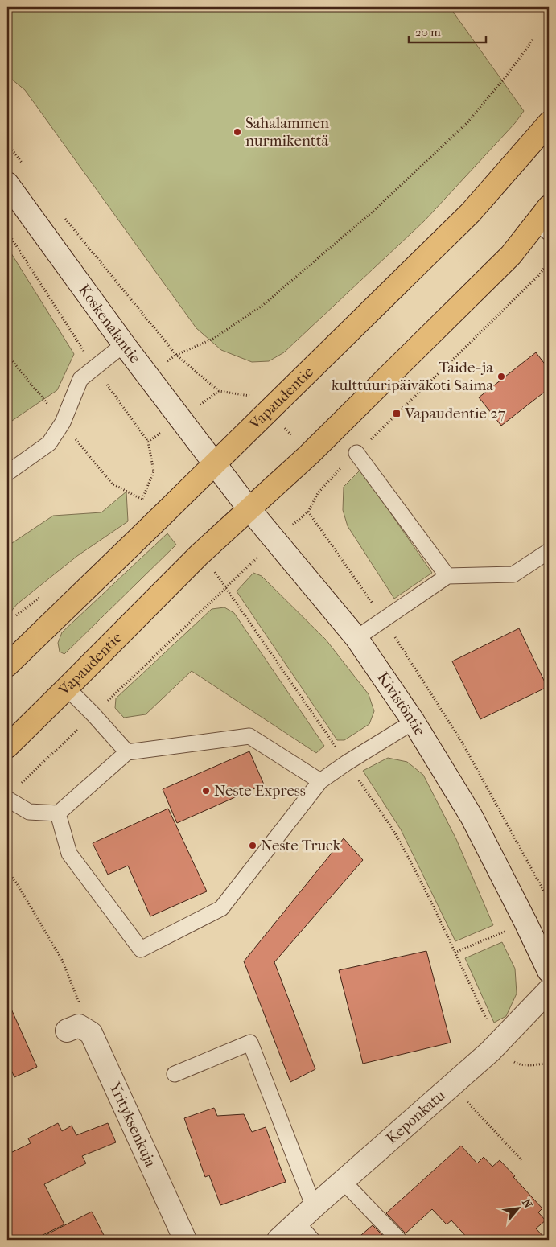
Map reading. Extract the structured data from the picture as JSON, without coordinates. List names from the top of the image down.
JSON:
{
  "streets": {
    "main road": [
      "Koskenalantie",
      "Vapaudentie",
      "Kivistöntie",
      "Keponkatu",
      "Yrityksenkuja"
    ]
  },
  "crossings": [
    ["Koskenalantie", "Vapaudentie"],
    ["Koskenalantie", "Kivistöntie"],
    ["Vapaudentie", "Kivistöntie"]
  ],
  "places": {
    "other": [
      "Sahalammen nurmikenttä",
      "Taide- ja kulttuuripäiväkoti Saima",
      "Neste Express",
      "Neste Truck"
    ],
    "transit": ["Vapaudentie 27"]
  },
  "scale_bar": "20 m",
  "north": "top right"
}
